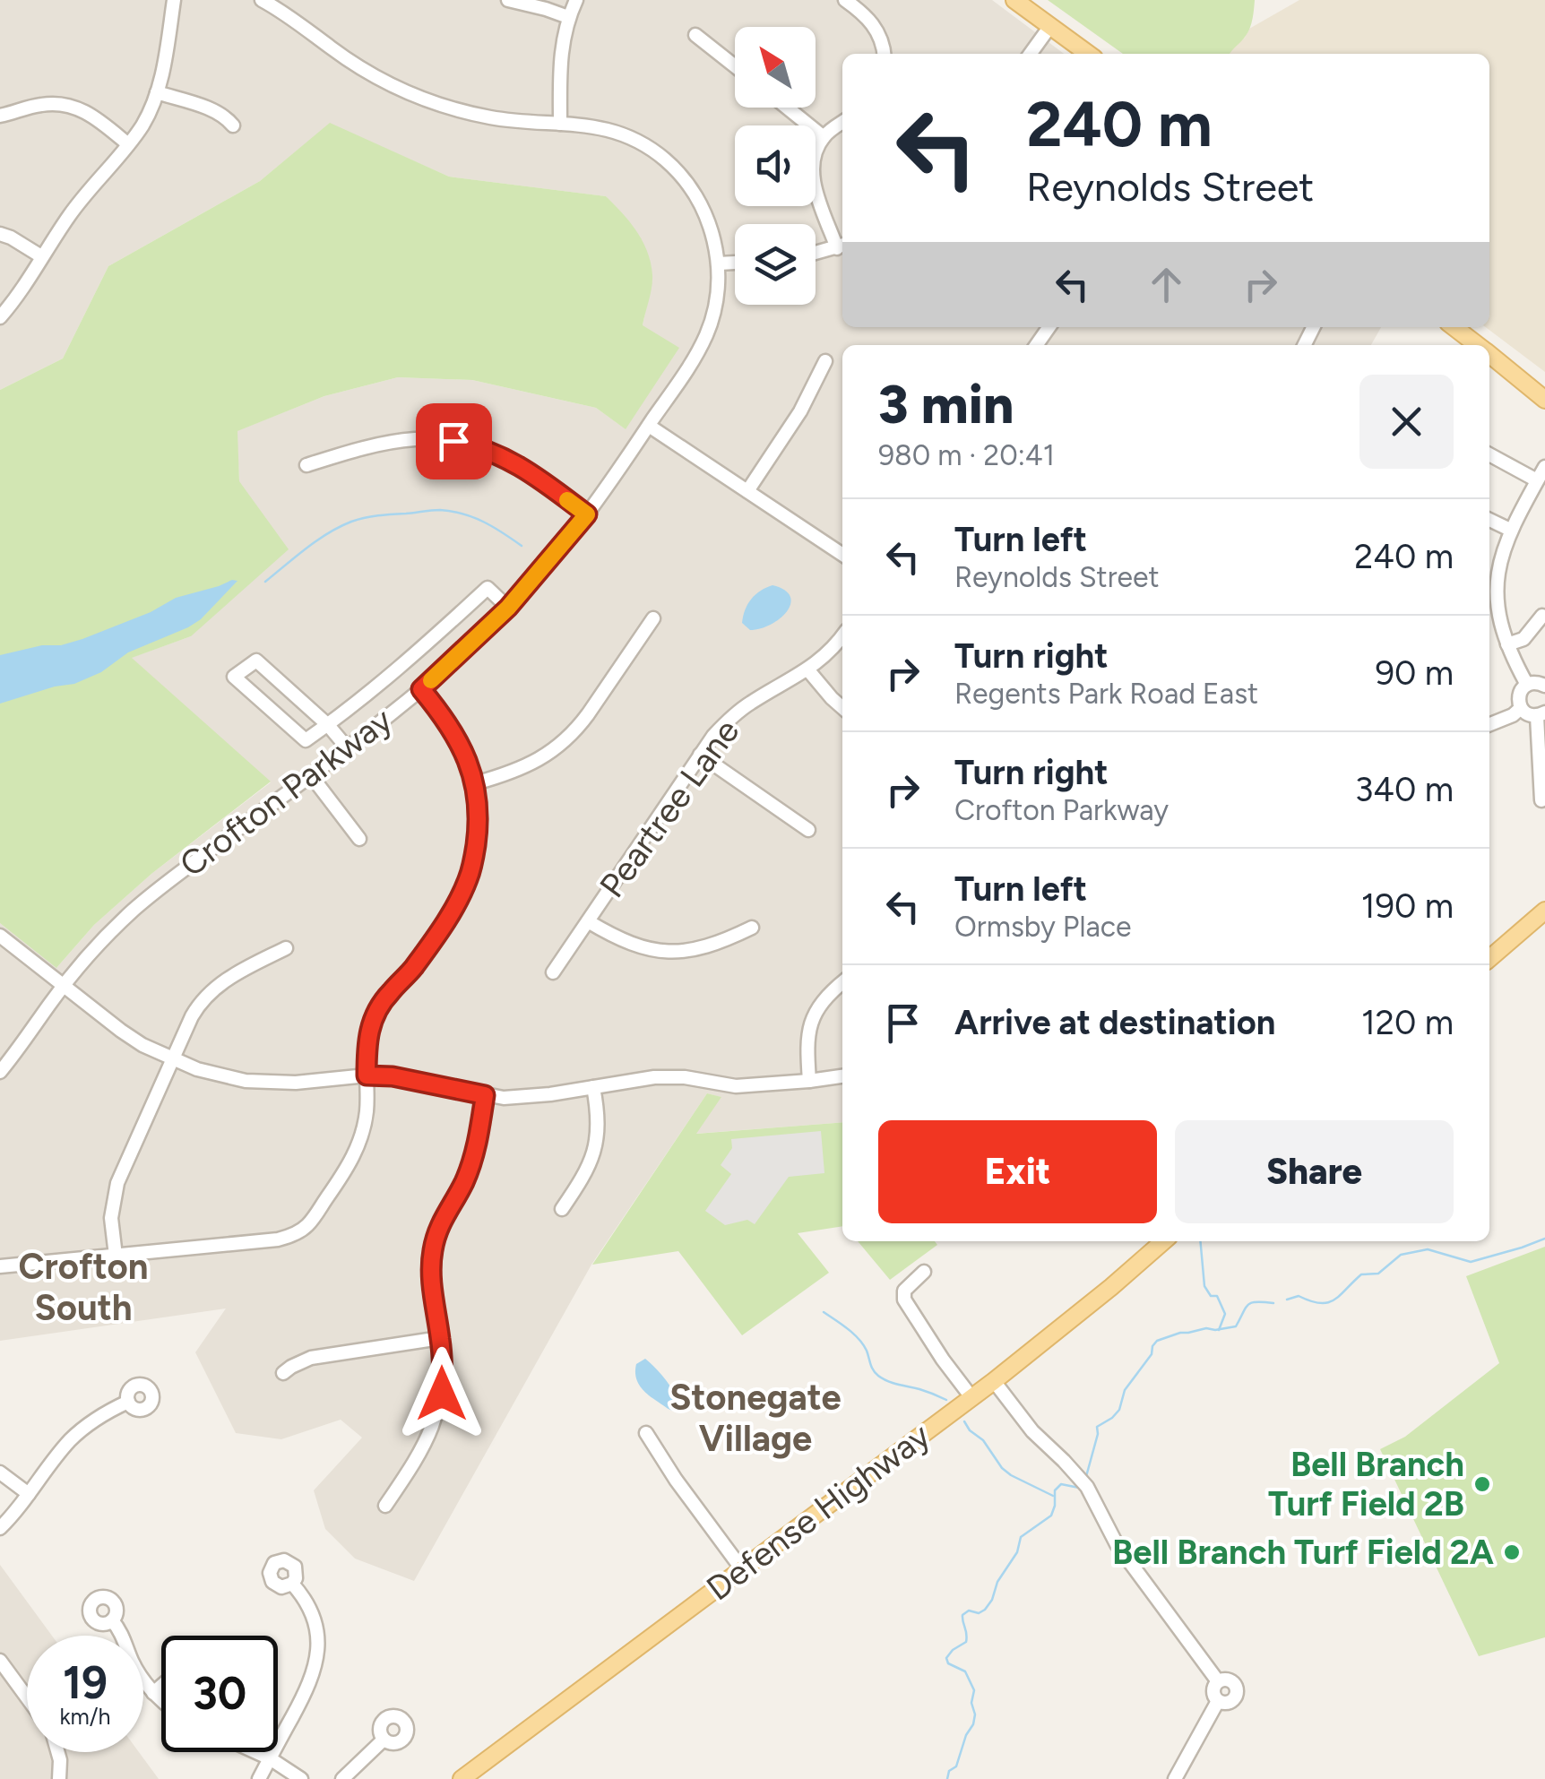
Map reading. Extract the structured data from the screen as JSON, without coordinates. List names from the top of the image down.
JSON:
{
  "streets": {
    "main road": ["Defense Highway"],
    "street": ["Crofton Parkway", "Peartree Lane"]
  },
  "districts": ["Crofton South", "Stonegate Village"],
  "places": ["Bell Branch Turf Field 2B", "Bell Branch Turf Field 2A"],
  "north": "top left",
  "page": {
    "turn": ["240 m", "Reynolds Street"],
    "heading": ["3 min", "980 m · 20:41"],
    "list": [
      {
        "name": "Turn left",
        "note": "Reynolds Street",
        "value": "240 m"
      },
      {
        "name": "Turn right",
        "note": "Regents Park Road East",
        "value": "90 m"
      },
      {
        "name": "Turn right",
        "note": "Crofton Parkway",
        "value": "340 m"
      },
      {
        "name": "Turn left",
        "note": "Ormsby Place",
        "value": "190 m"
      },
      {
        "name": "Arrive at destination",
        "value": "120 m"
      }
    ],
    "buttons": ["Exit", "Share"],
    "speed": "19 km/h",
    "limit": "30"
  }
}
